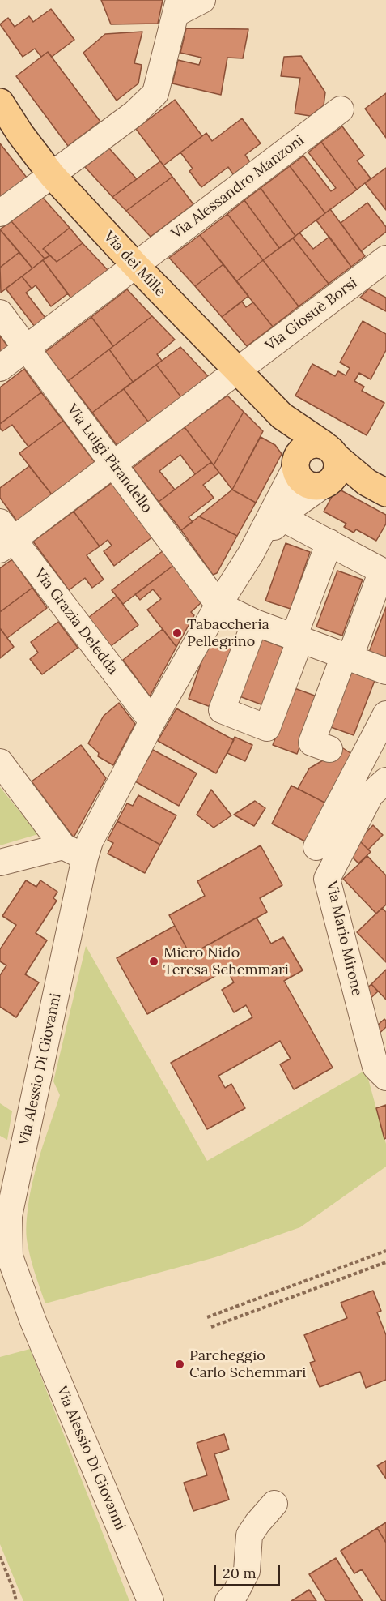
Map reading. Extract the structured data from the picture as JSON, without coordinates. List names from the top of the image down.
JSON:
{
  "streets": {
    "main road": ["Via dei Mille"],
    "street": [
      "Via Alessandro Manzoni",
      "Via Giosuè Borsi",
      "Via Luigi Pirandello",
      "Via Grazia Deledda",
      "Via Mario Mirone",
      "Via Alessio Di Giovanni"
    ]
  },
  "crossings": [
    ["Via Alessandro Manzoni", "Via dei Mille"],
    ["Via Alessandro Manzoni", "Via Luigi Pirandello"],
    ["Via dei Mille", "Via Giosuè Borsi"],
    ["Via Giosuè Borsi", "Via Luigi Pirandello"],
    ["Via Giosuè Borsi", "Via Grazia Deledda"],
    ["Via Luigi Pirandello", "Via Alessio Di Giovanni"],
    ["Via Grazia Deledda", "Via Alessio Di Giovanni"]
  ],
  "places": ["Tabaccheria Pellegrino", "Micro Nido Teresa Schemmari", "Parcheggio Carlo Schemmari"],
  "scale_bar": "20 m"
}
